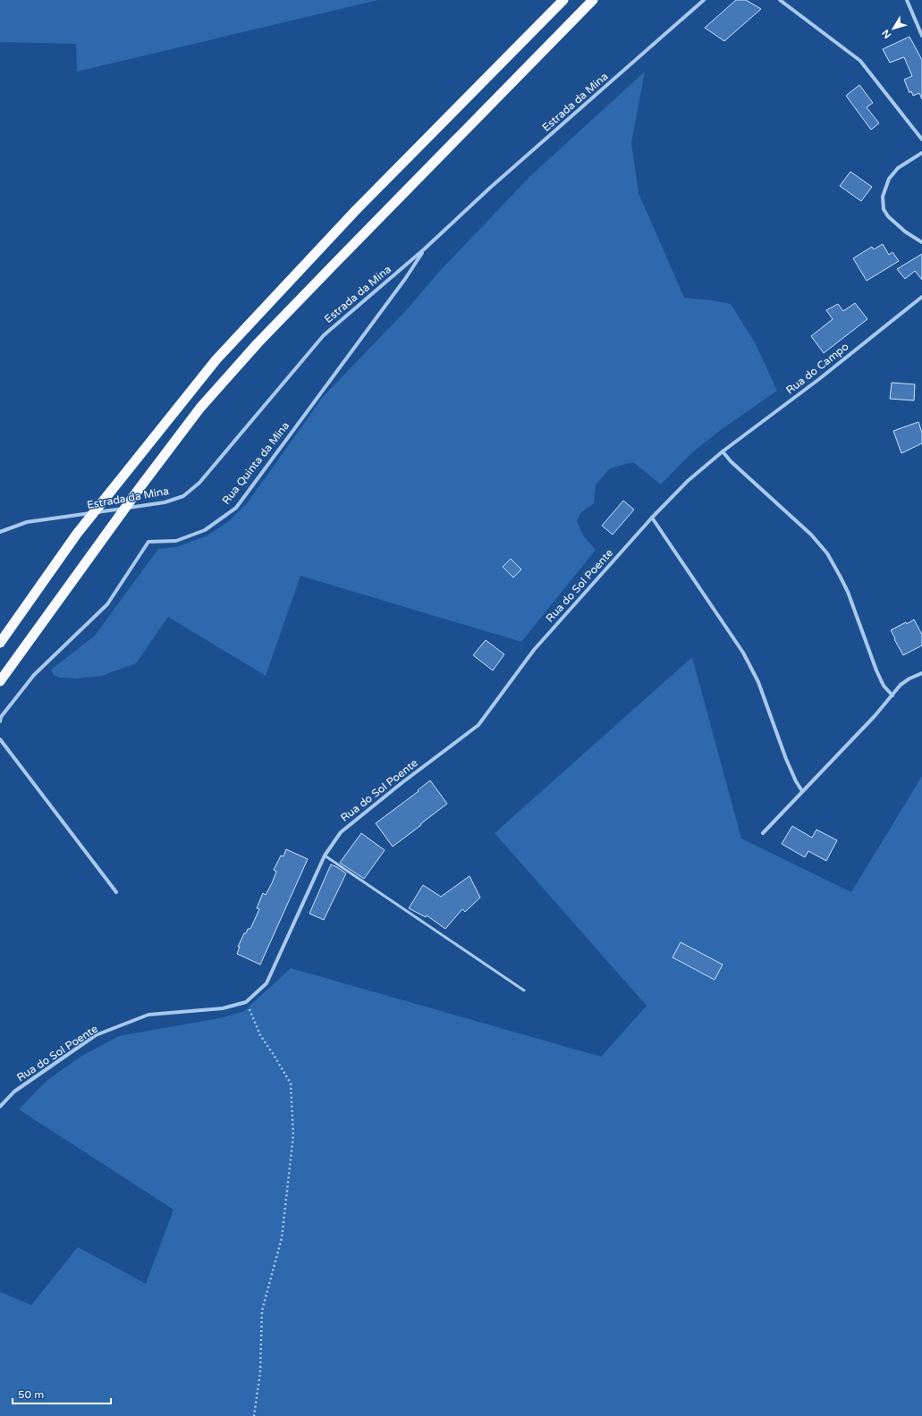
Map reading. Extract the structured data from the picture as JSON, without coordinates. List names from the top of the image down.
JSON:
{
  "streets": {
    "street": [
      "Estrada da Mina",
      "Rua do Campo",
      "Rua Quinta da Mina",
      "Rua do Sol Poente"
    ]
  },
  "crossings": [
    ["Estrada da Mina", "Rua Quinta da Mina"],
    ["Rua do Campo", "Rua do Sol Poente"]
  ],
  "scale_bar": "50 m",
  "north": "bottom left"
}
